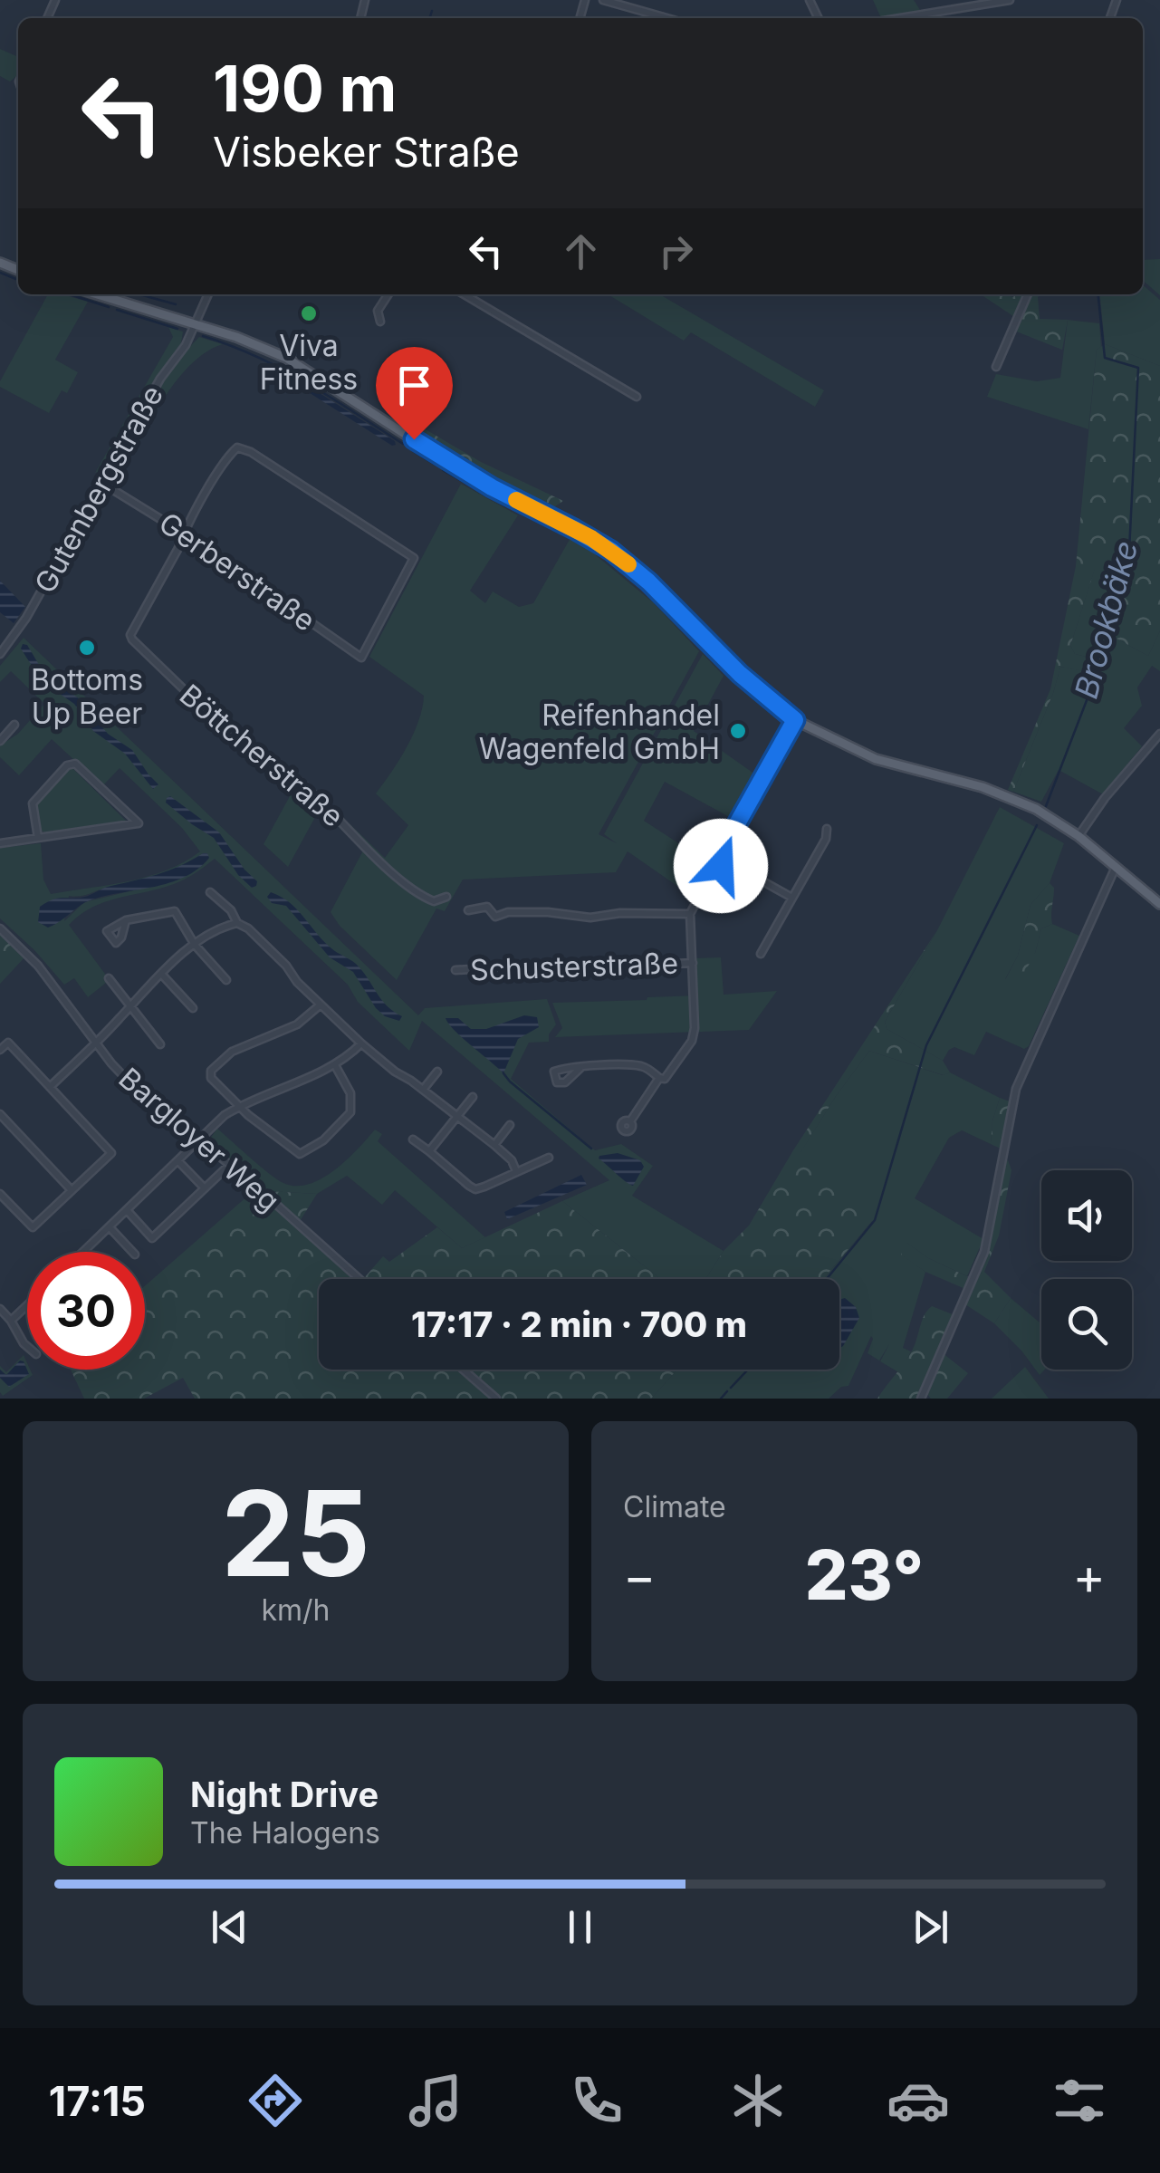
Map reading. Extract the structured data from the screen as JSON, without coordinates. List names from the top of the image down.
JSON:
{
  "streets": {
    "street": [
      "Gutenbergstraße",
      "Gerberstraße",
      "Böttcherstraße",
      "Schusterstraße",
      "Bargloyer Weg"
    ]
  },
  "crossings": [
    ["Gerberstraße", "Böttcherstraße"]
  ],
  "water": ["Brookbäke"],
  "places": ["Viva Fitness", "Bottoms Up Beer", "Reifenhandel Wagenfeld GmbH"],
  "page": {
    "turn": ["190 m", "Visbeker Straße"],
    "limit": "30",
    "trip": "17:17 · 2 min · 700 m",
    "tile": [
      ["25", "km/h"],
      "Climate"
    ],
    "heat": ["−", "23°", "+"],
    "song": ["Night Drive", "The Halogens"],
    "tabs": "17:15"
  }
}
